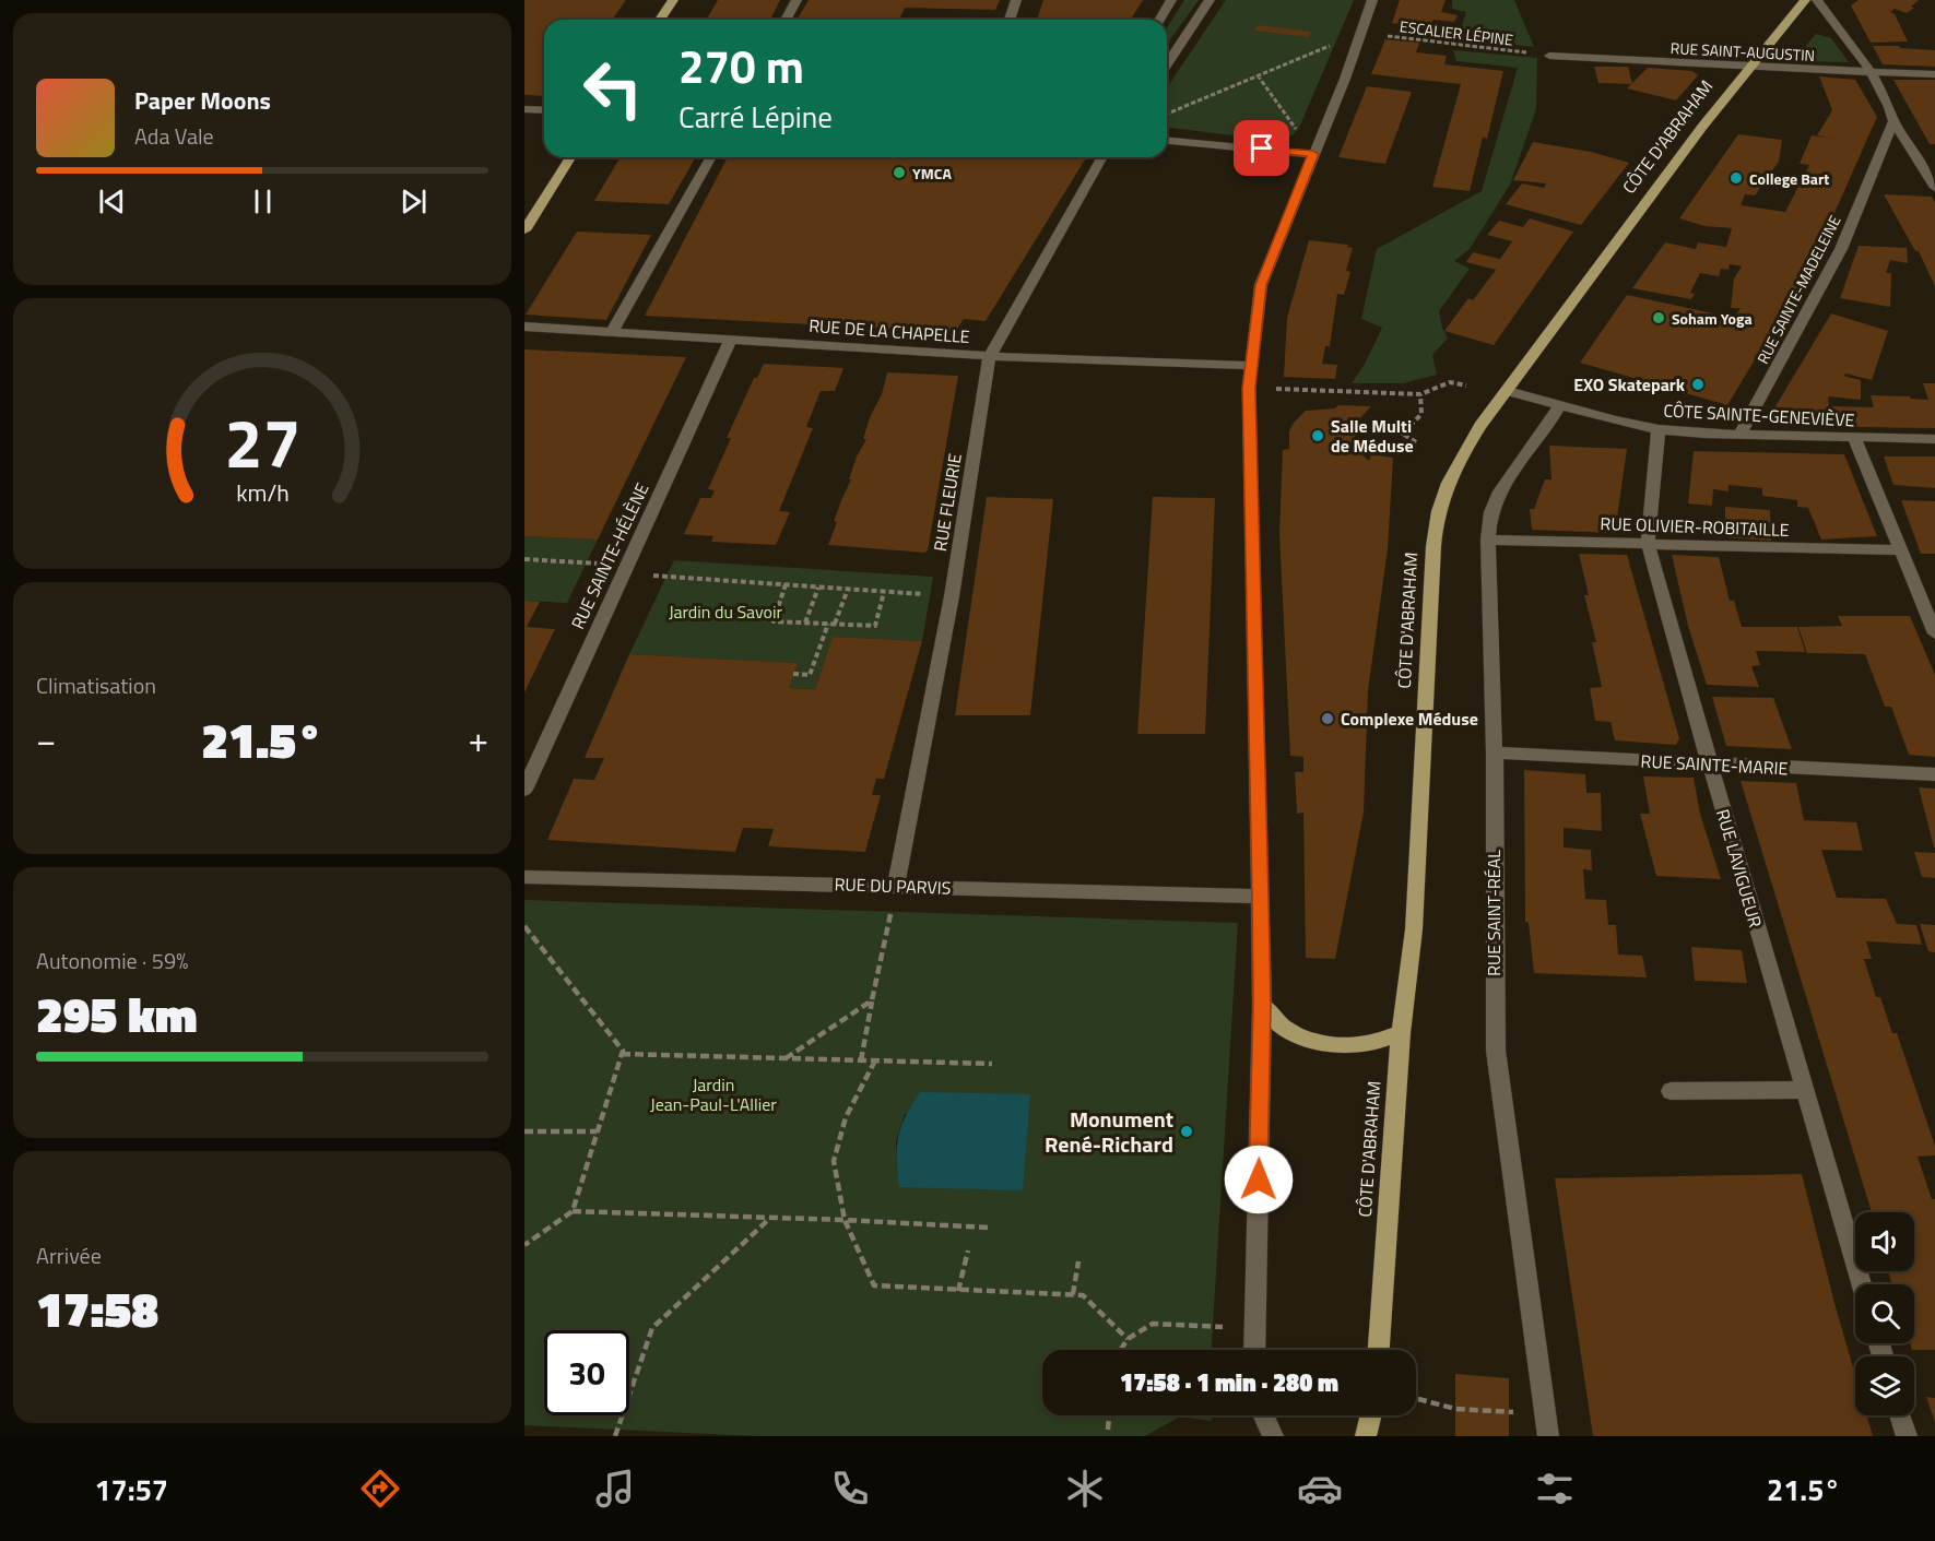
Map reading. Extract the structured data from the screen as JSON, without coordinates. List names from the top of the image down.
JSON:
{
  "streets": {
    "main road": ["CÔTE D'ABRAHAM"],
    "street": [
      "RUE SAINT-AUGUSTIN",
      "RUE SAINTE-MADELEINE",
      "RUE DE LA CHAPELLE",
      "CÔTE SAINTE-GENEVIÈVE",
      "RUE FLEURIE",
      "RUE OLIVIER-ROBITAILLE",
      "RUE SAINTE-HÉLÈNE",
      "RUE SAINTE-MARIE",
      "RUE LAVIGUEUR",
      "RUE DU PARVIS",
      "RUE SAINT-RÉAL"
    ],
    "path": ["ESCALIER LÉPINE"]
  },
  "crossings": [
    ["ESCALIER LÉPINE", "RUE SAINT-AUGUSTIN"],
    ["RUE SAINT-AUGUSTIN", "CÔTE D'ABRAHAM"],
    ["CÔTE D'ABRAHAM", "CÔTE SAINTE-GENEVIÈVE"],
    ["RUE SAINTE-MADELEINE", "CÔTE SAINTE-GENEVIÈVE"],
    ["RUE DE LA CHAPELLE", "RUE FLEURIE"],
    ["RUE DE LA CHAPELLE", "RUE SAINTE-HÉLÈNE"],
    ["CÔTE SAINTE-GENEVIÈVE", "RUE LAVIGUEUR"],
    ["CÔTE SAINTE-GENEVIÈVE", "RUE SAINT-RÉAL"],
    ["RUE FLEURIE", "RUE DU PARVIS"],
    ["RUE OLIVIER-ROBITAILLE", "RUE LAVIGUEUR"],
    ["RUE OLIVIER-ROBITAILLE", "RUE SAINT-RÉAL"],
    ["RUE SAINTE-MARIE", "RUE LAVIGUEUR"],
    ["RUE SAINTE-MARIE", "RUE SAINT-RÉAL"]
  ],
  "parks": ["Jardin du Savoir", "Jardin Jean-Paul-L'Allier"],
  "places": [
    "YMCA",
    "College Bart",
    "Soham Yoga",
    "EXO Skatepark",
    "Salle Multi de Méduse",
    "Complexe Méduse",
    "Monument René-Richard"
  ],
  "page": {
    "turn": ["270 m", "Carré Lépine"],
    "song": ["Paper Moons", "Ada Vale"],
    "tile": [
      "Climatisation",
      ["Autonomie · 59%", "295 km"],
      ["Arrivée", "17:58"]
    ],
    "heat": ["−", "21.5°", "+"],
    "limit": "30",
    "trip": "17:58 · 1 min · 280 m",
    "tabs": ["17:57", "21.5°"],
    "gauge": ["27", "km/h"]
  }
}
